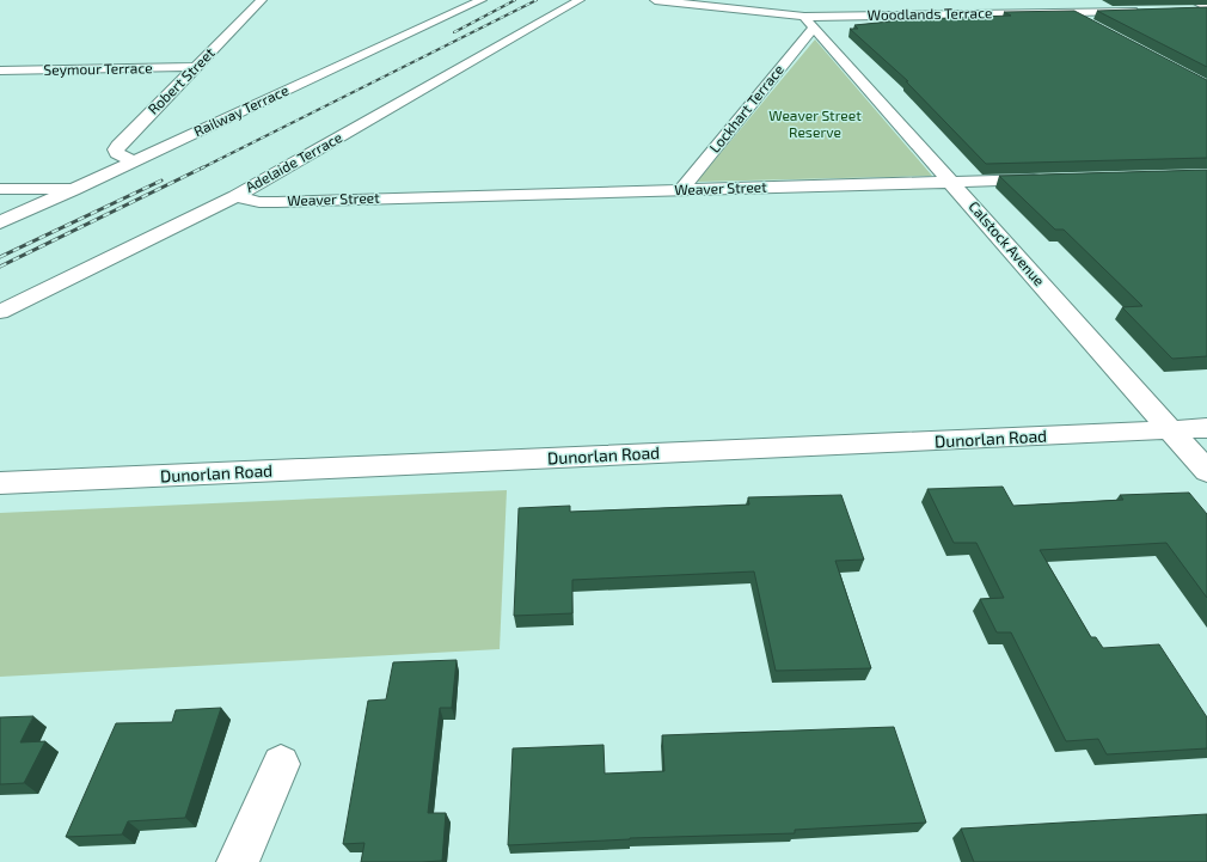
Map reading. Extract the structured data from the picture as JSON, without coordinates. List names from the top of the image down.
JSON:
{
  "streets": {
    "street": [
      "Woodlands Terrace",
      "Seymour Terrace",
      "Robert Street",
      "Lockhart Terrace",
      "Railway Terrace",
      "Adelaide Terrace",
      "Weaver Street",
      "Calstock Avenue",
      "Dunorlan Road"
    ]
  },
  "crossings": [
    ["Woodlands Terrace", "Lockhart Terrace"],
    ["Woodlands Terrace", "Calstock Avenue"],
    ["Seymour Terrace", "Robert Street"],
    ["Robert Street", "Railway Terrace"],
    ["Lockhart Terrace", "Weaver Street"],
    ["Lockhart Terrace", "Calstock Avenue"],
    ["Adelaide Terrace", "Weaver Street"],
    ["Weaver Street", "Calstock Avenue"],
    ["Calstock Avenue", "Dunorlan Road"]
  ],
  "parks": ["Weaver Street Reserve"]
}
